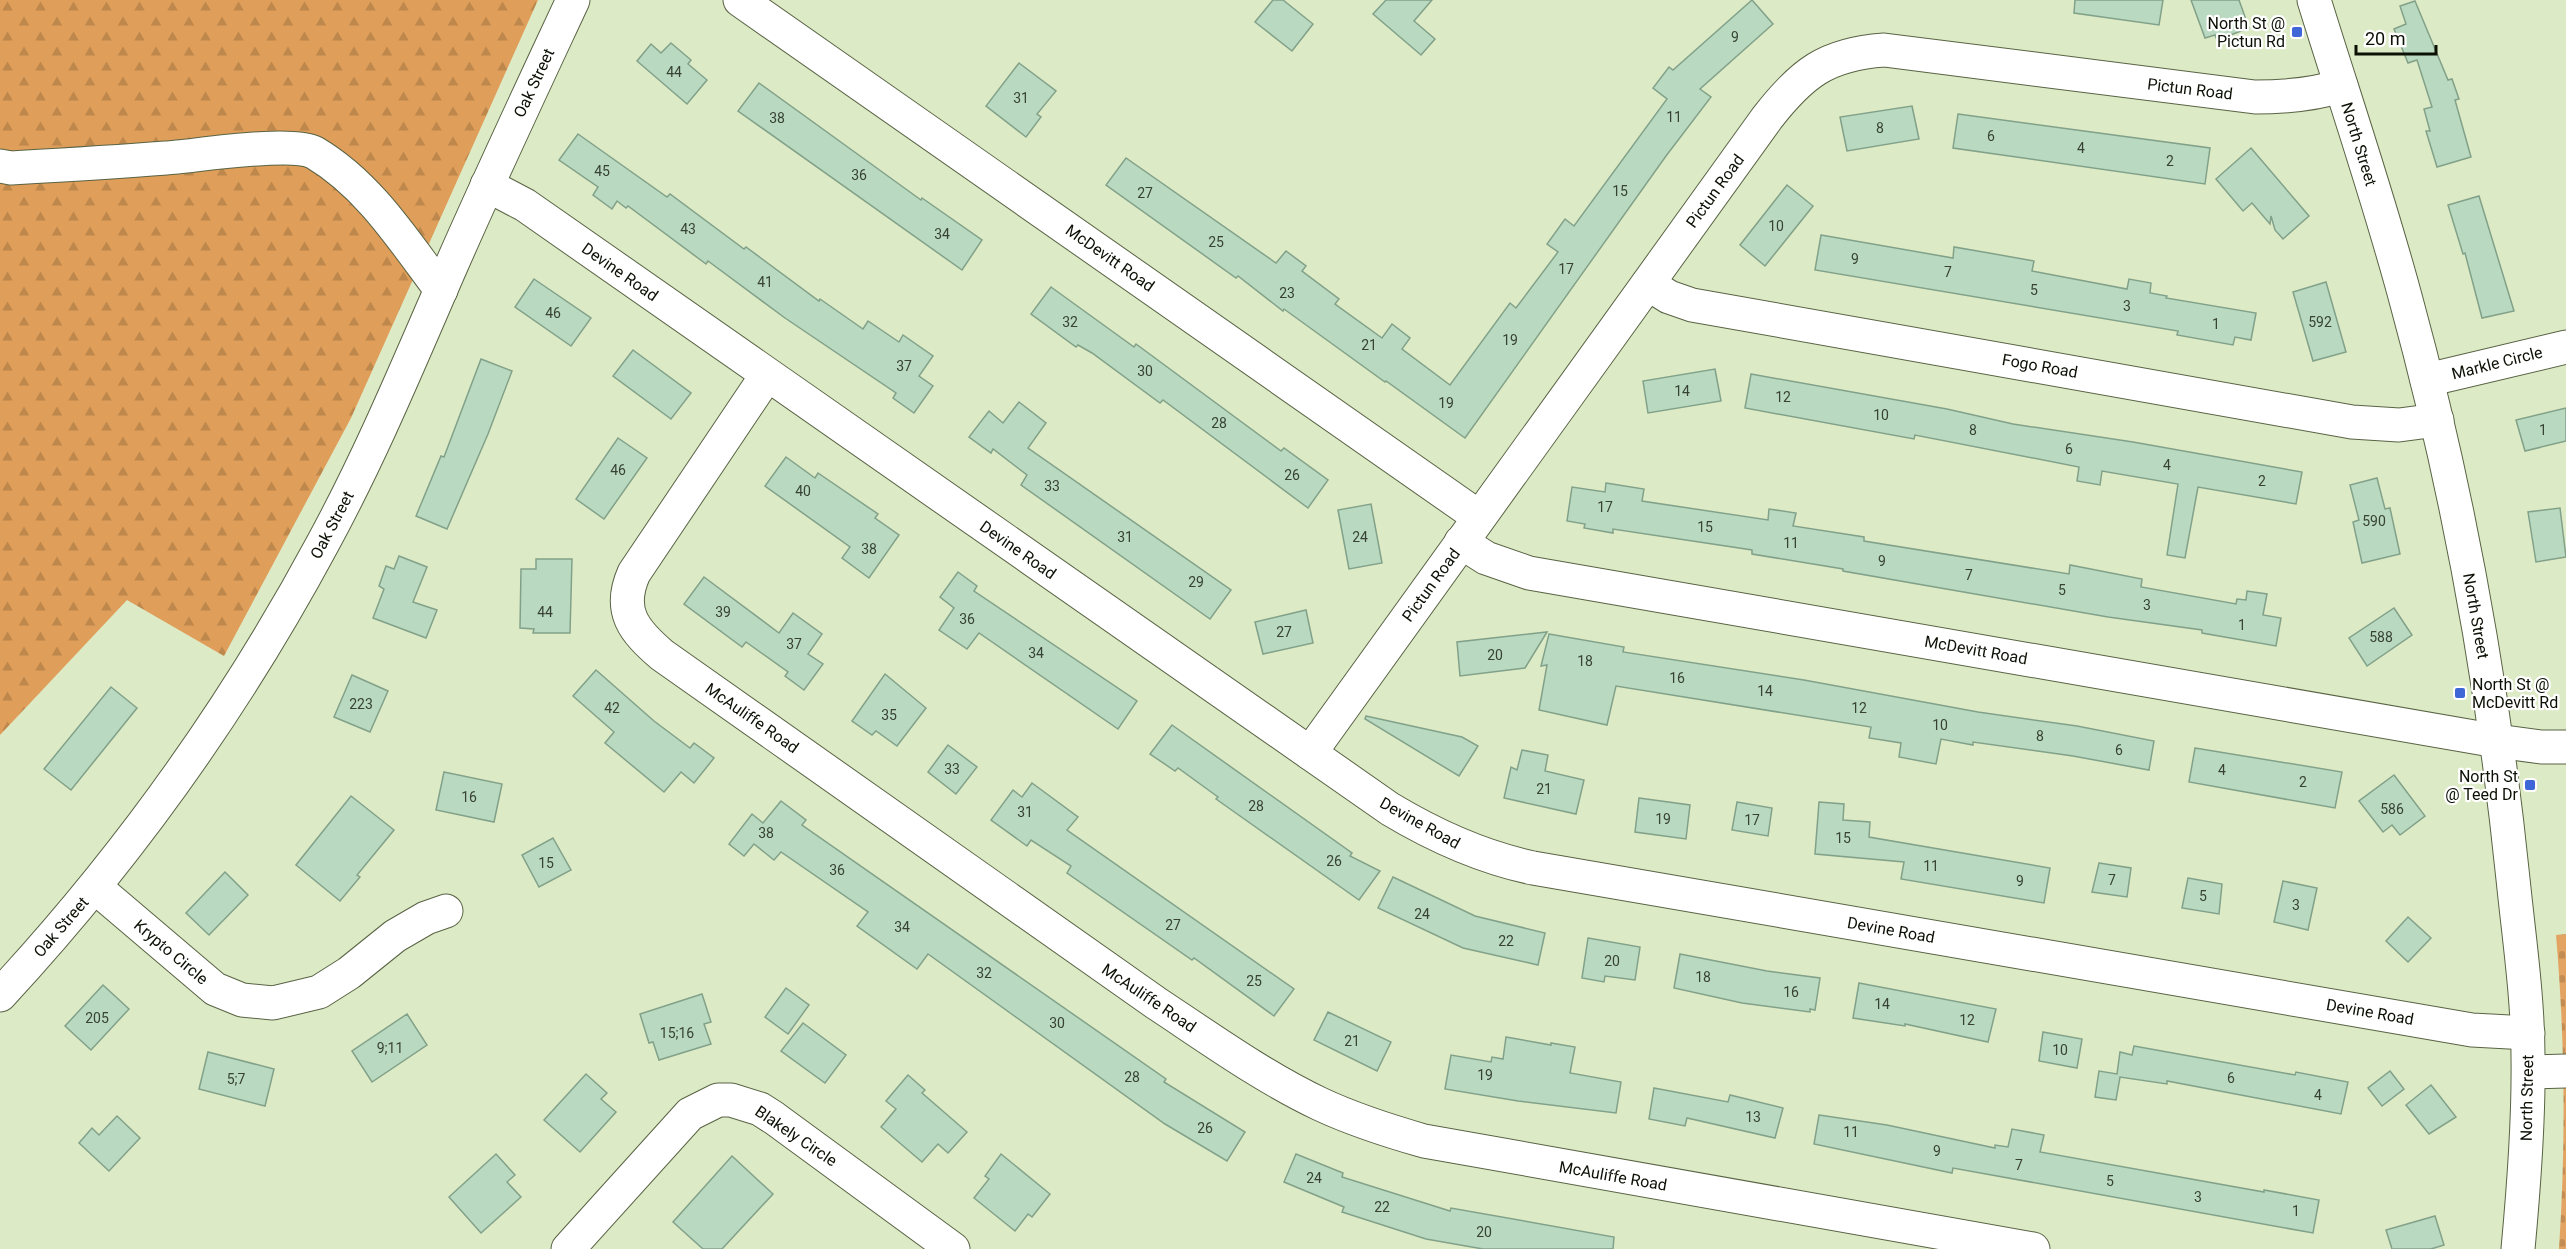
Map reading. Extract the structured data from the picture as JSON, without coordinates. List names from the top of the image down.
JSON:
{
  "streets": {
    "street": [
      "Oak Street",
      "Pictun Road",
      "North Street",
      "McDevitt Road",
      "Devine Road",
      "Markle Circle",
      "Fogo Road",
      "McAuliffe Road",
      "Krypto Circle",
      "Blakely Circle"
    ]
  },
  "crossings": [
    ["Oak Street", "Devine Road"],
    ["Oak Street", "Krypto Circle"],
    ["Pictun Road", "North Street"],
    ["Pictun Road", "McDevitt Road"],
    ["Pictun Road", "Devine Road"],
    ["Pictun Road", "Fogo Road"],
    ["North Street", "McDevitt Road"],
    ["North Street", "Devine Road"],
    ["North Street", "Markle Circle"],
    ["North Street", "Fogo Road"],
    ["Devine Road", "McAuliffe Road"]
  ],
  "places": {
    "transit": ["North St @ Pictun Rd", "North St @ McDevitt Rd", "North St @ Teed Dr"]
  },
  "house_numbers": [
    "9",
    "44",
    "31",
    "11",
    "38",
    "8",
    "6",
    "4",
    "2",
    "45",
    "36",
    "15",
    "27",
    "10",
    "43",
    "34",
    "25",
    "9",
    "17",
    "7",
    "41",
    "5",
    "23",
    "3",
    "46",
    "32",
    "592",
    "1",
    "19",
    "21",
    "37",
    "30",
    "14",
    "12",
    "19",
    "10",
    "28",
    "8",
    "1",
    "6",
    "4",
    "46",
    "26",
    "2",
    "33",
    "40",
    "17",
    "590",
    "15",
    "31",
    "24",
    "11",
    "38",
    "9",
    "7",
    "29",
    "5",
    "3",
    "44",
    "39",
    "36",
    "1",
    "27",
    "588",
    "37",
    "34",
    "20",
    "18",
    "16",
    "14",
    "223",
    "42",
    "12",
    "35",
    "10",
    "8",
    "6",
    "33",
    "4",
    "2",
    "21",
    "16",
    "28",
    "586",
    "31",
    "19",
    "17",
    "38",
    "15",
    "26",
    "15",
    "11",
    "36",
    "7",
    "9",
    "5",
    "3",
    "24",
    "27",
    "34",
    "22",
    "20",
    "32",
    "18",
    "25",
    "16",
    "14",
    "205",
    "12",
    "30",
    "15;16",
    "21",
    "9;11",
    "10",
    "19",
    "28",
    "6",
    "5;7",
    "4",
    "13",
    "26",
    "11",
    "9",
    "7",
    "24",
    "5",
    "3",
    "22",
    "1",
    "20"
  ],
  "scale_bar": "20 m"
}
